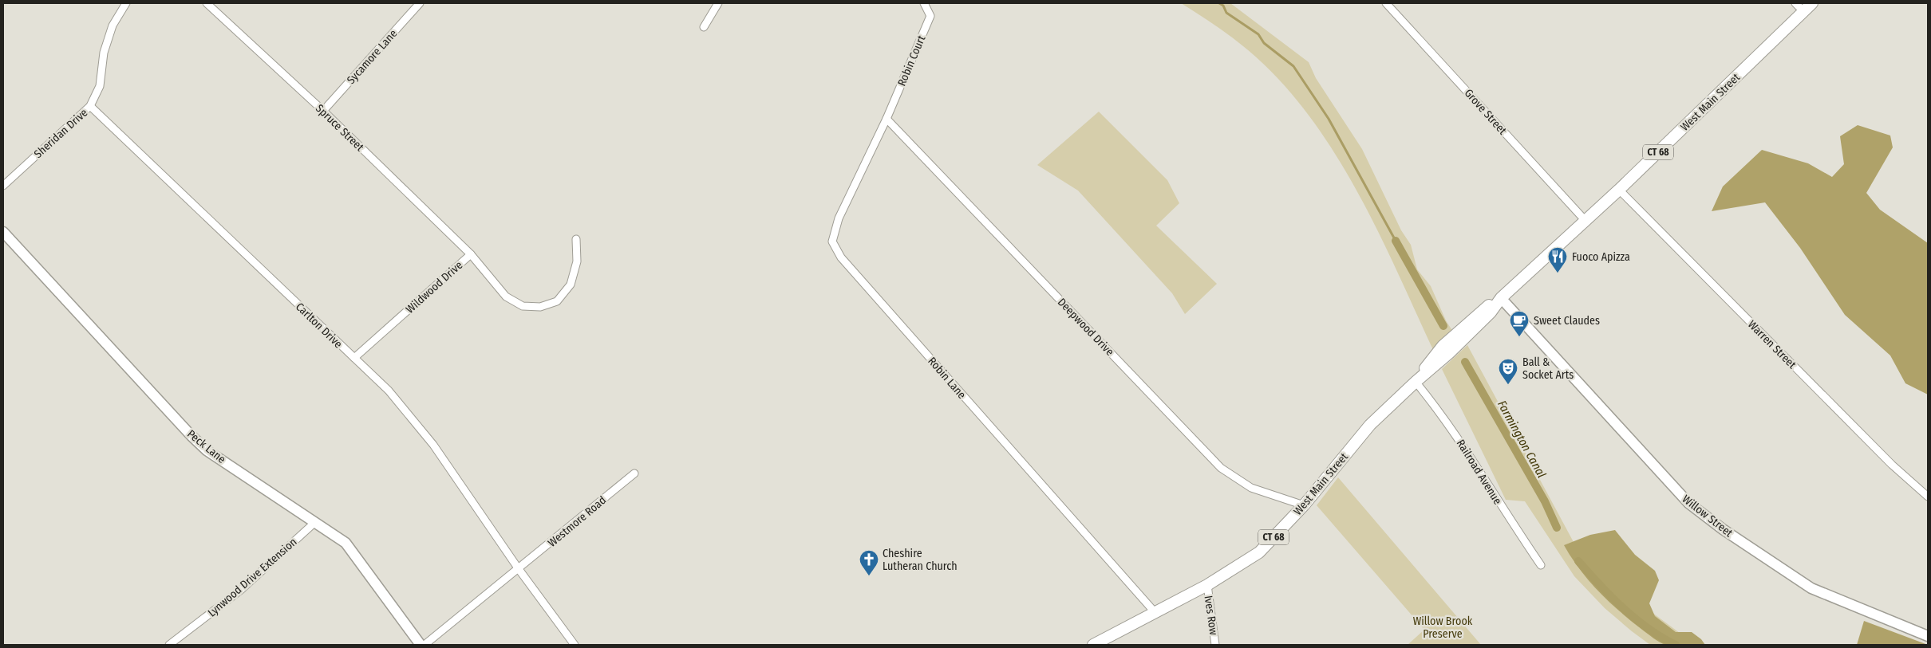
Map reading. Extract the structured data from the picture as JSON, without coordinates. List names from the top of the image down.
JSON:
{
  "streets": {
    "main road": ["West Main Street", "CT 68"],
    "street": [
      "Sycamore Lane",
      "Robin Court",
      "Grove Street",
      "Spruce Street",
      "Sheridan Drive",
      "Wildwood Drive",
      "Carlton Drive",
      "Deepwood Drive",
      "Warren Street",
      "Robin Lane",
      "Peck Lane",
      "Railroad Avenue",
      "Willow Street",
      "Westmore Road",
      "Lynwood Drive Extension",
      "Ives Row"
    ]
  },
  "crossings": [
    ["Sycamore Lane", "Spruce Street"],
    ["Robin Court", "Deepwood Drive"],
    ["Robin Court", "Robin Lane"],
    ["West Main Street", "Grove Street"],
    ["West Main Street", "Deepwood Drive"],
    ["West Main Street", "Warren Street"],
    ["West Main Street", "Robin Lane"],
    ["West Main Street", "Railroad Avenue"],
    ["West Main Street", "Willow Street"],
    ["West Main Street", "Ives Row"],
    ["Spruce Street", "Wildwood Drive"],
    ["Sheridan Drive", "Carlton Drive"],
    ["Wildwood Drive", "Carlton Drive"],
    ["Carlton Drive", "Westmore Road"],
    ["Deepwood Drive", "Robin Lane"],
    ["Peck Lane", "Lynwood Drive Extension"]
  ],
  "water": ["Farmington Canal"],
  "parks": ["Willow Brook Preserve"],
  "places": {
    "restaurant": ["Fuoco Apizza"],
    "cafe": ["Sweet Claudes"],
    "theatre": ["Ball & Socket Arts"],
    "church": ["Cheshire Lutheran Church"]
  }
}
